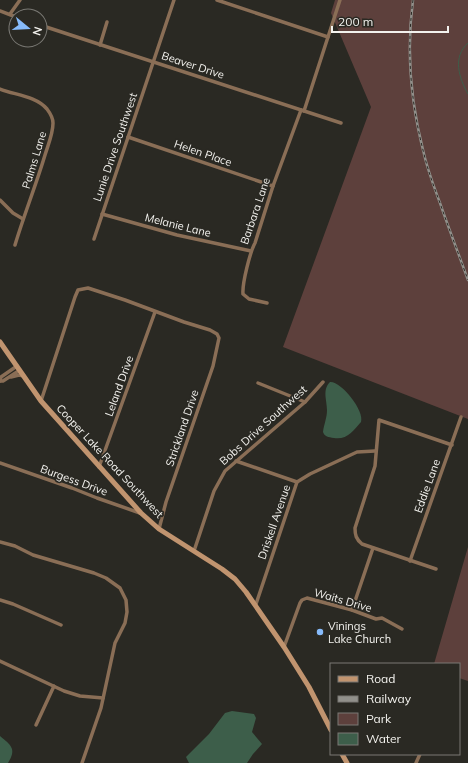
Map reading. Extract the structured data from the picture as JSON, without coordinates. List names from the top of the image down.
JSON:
{
  "streets": {
    "street": [
      "Beaver Drive",
      "Lunie Drive Southwest",
      "Helen Place",
      "Palms Lane",
      "Barbara Lane",
      "Melanie Lane",
      "Leland Drive",
      "Bobs Drive Southwest",
      "Strickland Drive",
      "Cooper Lake Road Southwest",
      "Burgess Drive",
      "Eddie Lane",
      "Driskell Avenue",
      "Waits Drive"
    ]
  },
  "crossings": [
    ["Beaver Drive", "Lunie Drive Southwest"],
    ["Beaver Drive", "Barbara Lane"],
    ["Lunie Drive Southwest", "Helen Place"],
    ["Lunie Drive Southwest", "Melanie Lane"],
    ["Helen Place", "Barbara Lane"],
    ["Barbara Lane", "Melanie Lane"],
    ["Leland Drive", "Strickland Drive"],
    ["Leland Drive", "Cooper Lake Road Southwest"],
    ["Bobs Drive Southwest", "Cooper Lake Road Southwest"],
    ["Strickland Drive", "Cooper Lake Road Southwest"],
    ["Cooper Lake Road Southwest", "Burgess Drive"],
    ["Cooper Lake Road Southwest", "Driskell Avenue"],
    ["Cooper Lake Road Southwest", "Waits Drive"]
  ],
  "places": ["Vinings Lake Church"],
  "legend": [
    "Road",
    "Railway",
    "Park",
    "Water"
  ],
  "scale_bar": "200 m",
  "north": "right"
}
